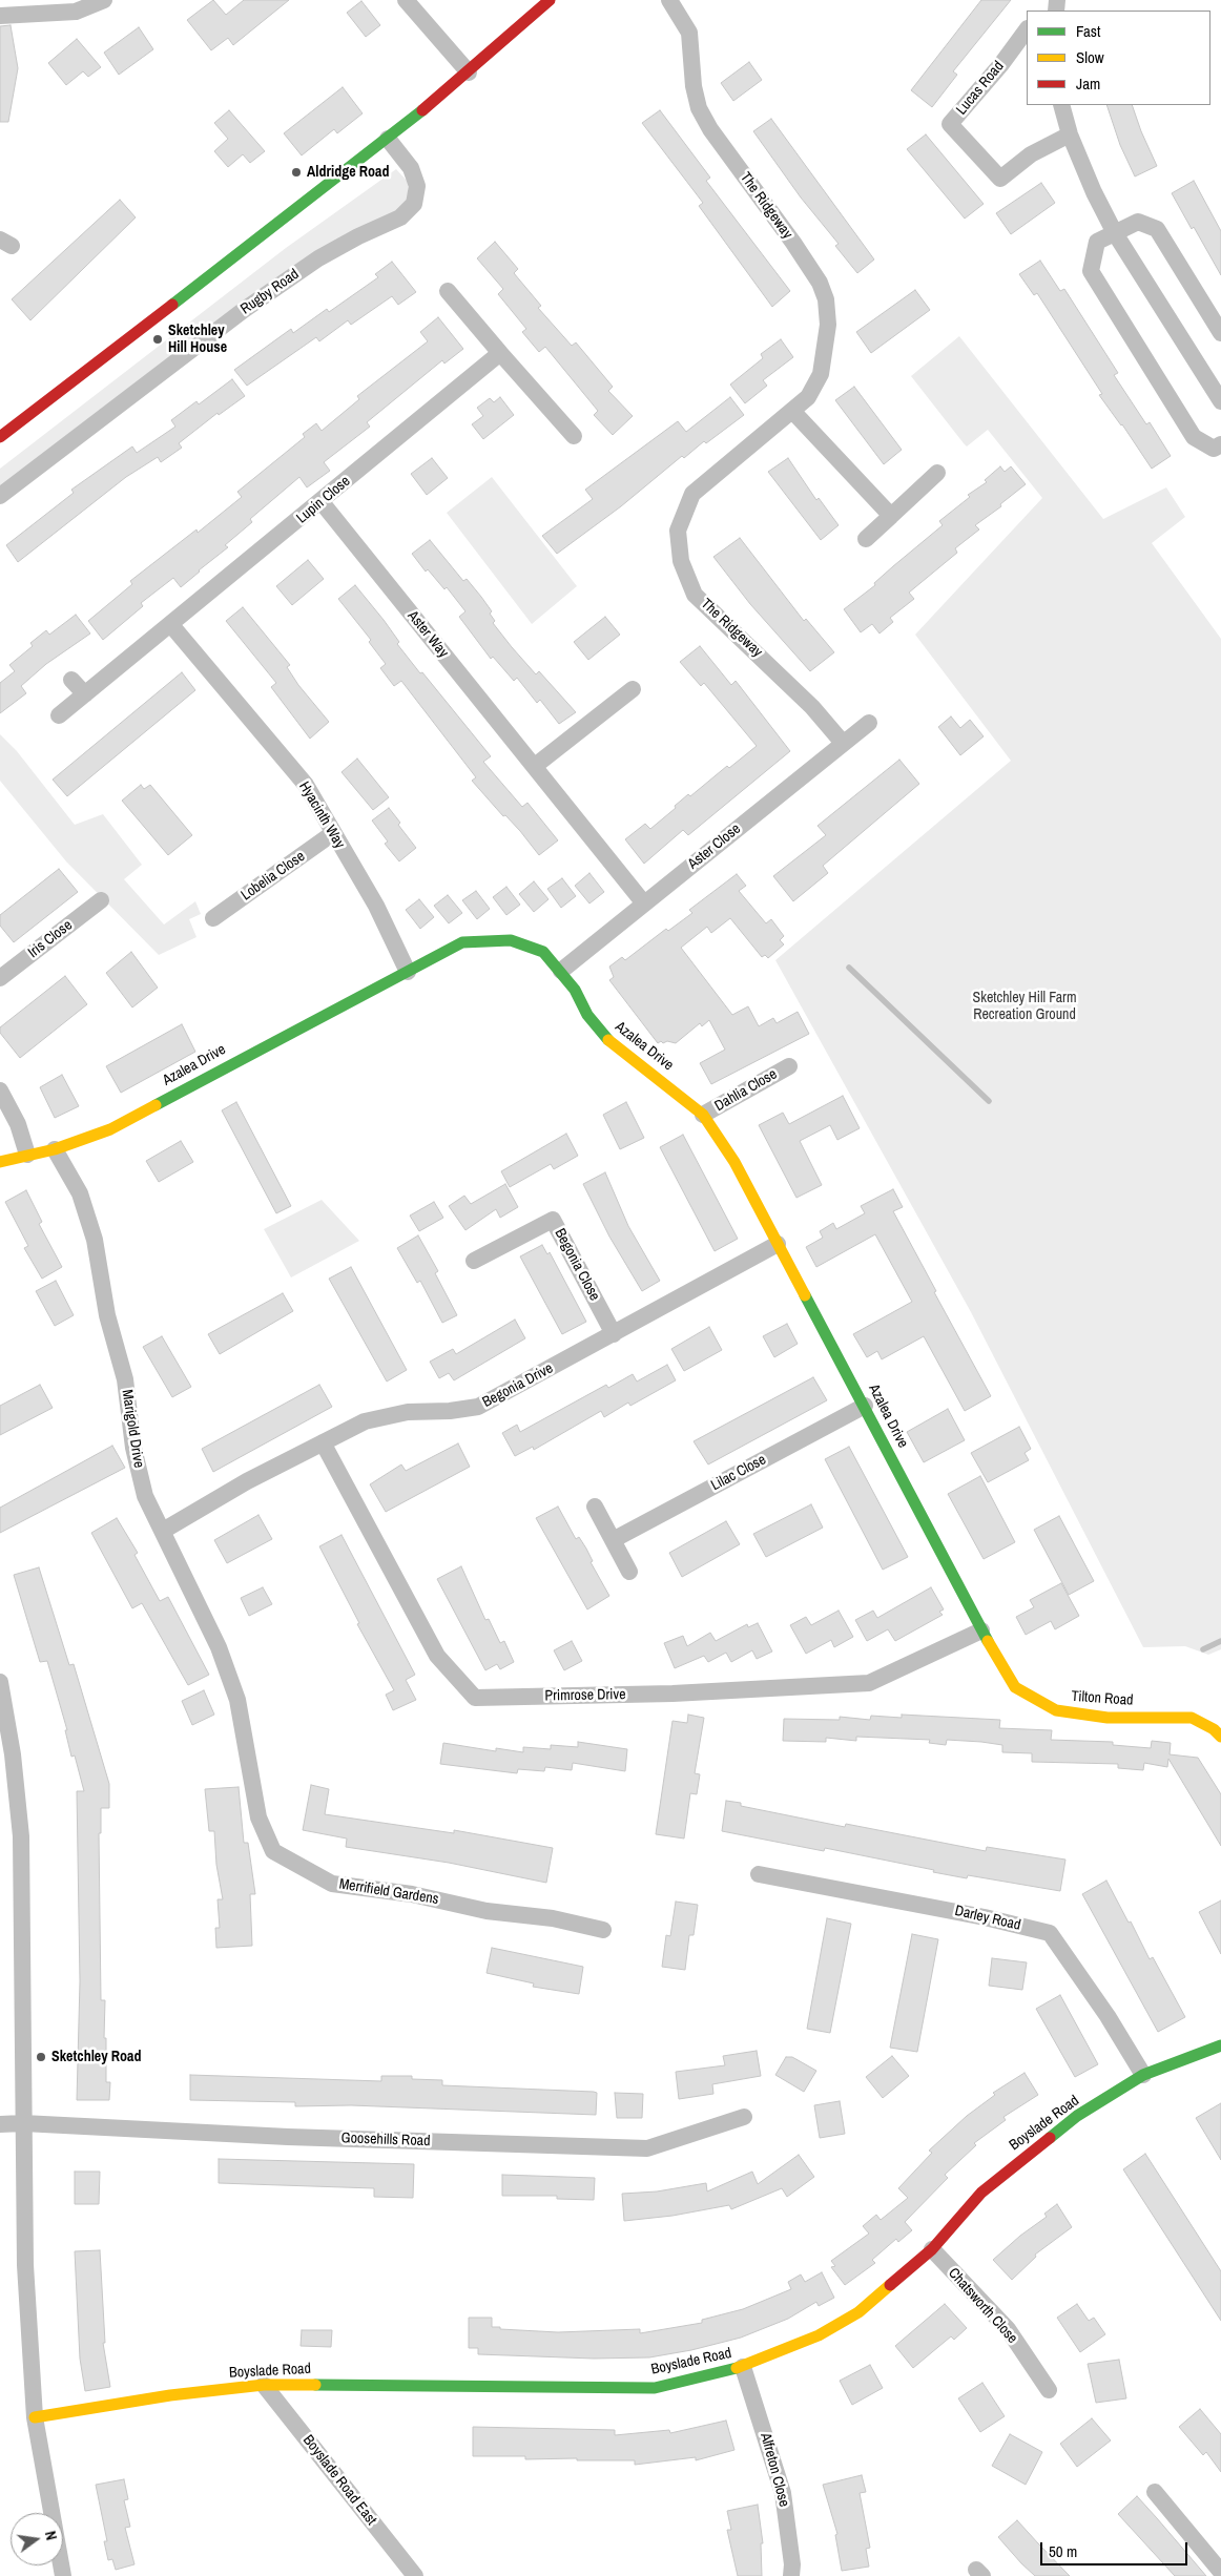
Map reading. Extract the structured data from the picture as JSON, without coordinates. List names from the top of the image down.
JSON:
{
  "streets": {
    "street": [
      "Lucas Road",
      "The Ridgeway",
      "Rugby Road",
      "Lupin Close",
      "Aster Way",
      "Hyacinth Way",
      "Aster Close",
      "Lobelia Close",
      "Iris Close",
      "Azalea Drive",
      "Dahlia Close",
      "Begonia Close",
      "Begonia Drive",
      "Marigold Drive",
      "Lilac Close",
      "Primrose Drive",
      "Tilton Road",
      "Merrifield Gardens",
      "Darley Road",
      "Boyslade Road",
      "Goosehills Road",
      "Chatsworth Close",
      "Alfreton Close",
      "Boyslade Road East"
    ]
  },
  "crossings": [
    ["The Ridgeway", "Aster Close"],
    ["Lupin Close", "Aster Way"],
    ["Lupin Close", "Hyacinth Way"],
    ["Aster Way", "Aster Close"],
    ["Hyacinth Way", "Lobelia Close"],
    ["Hyacinth Way", "Azalea Drive"],
    ["Aster Close", "Azalea Drive"],
    ["Azalea Drive", "Dahlia Close"],
    ["Azalea Drive", "Begonia Drive"],
    ["Azalea Drive", "Marigold Drive"],
    ["Azalea Drive", "Lilac Close"],
    ["Azalea Drive", "Primrose Drive"],
    ["Azalea Drive", "Tilton Road"],
    ["Begonia Close", "Begonia Drive"],
    ["Begonia Drive", "Marigold Drive"],
    ["Begonia Drive", "Primrose Drive"],
    ["Marigold Drive", "Merrifield Gardens"],
    ["Darley Road", "Boyslade Road"],
    ["Boyslade Road", "Chatsworth Close"],
    ["Boyslade Road", "Alfreton Close"],
    ["Boyslade Road", "Boyslade Road East"]
  ],
  "parks": ["Sketchley Hill Farm Recreation Ground"],
  "places": ["Aldridge Road", "Sketchley Hill House", "Sketchley Road"],
  "legend": ["Fast", "Slow", "Jam"],
  "scale_bar": "50 m",
  "north": "right"
}
